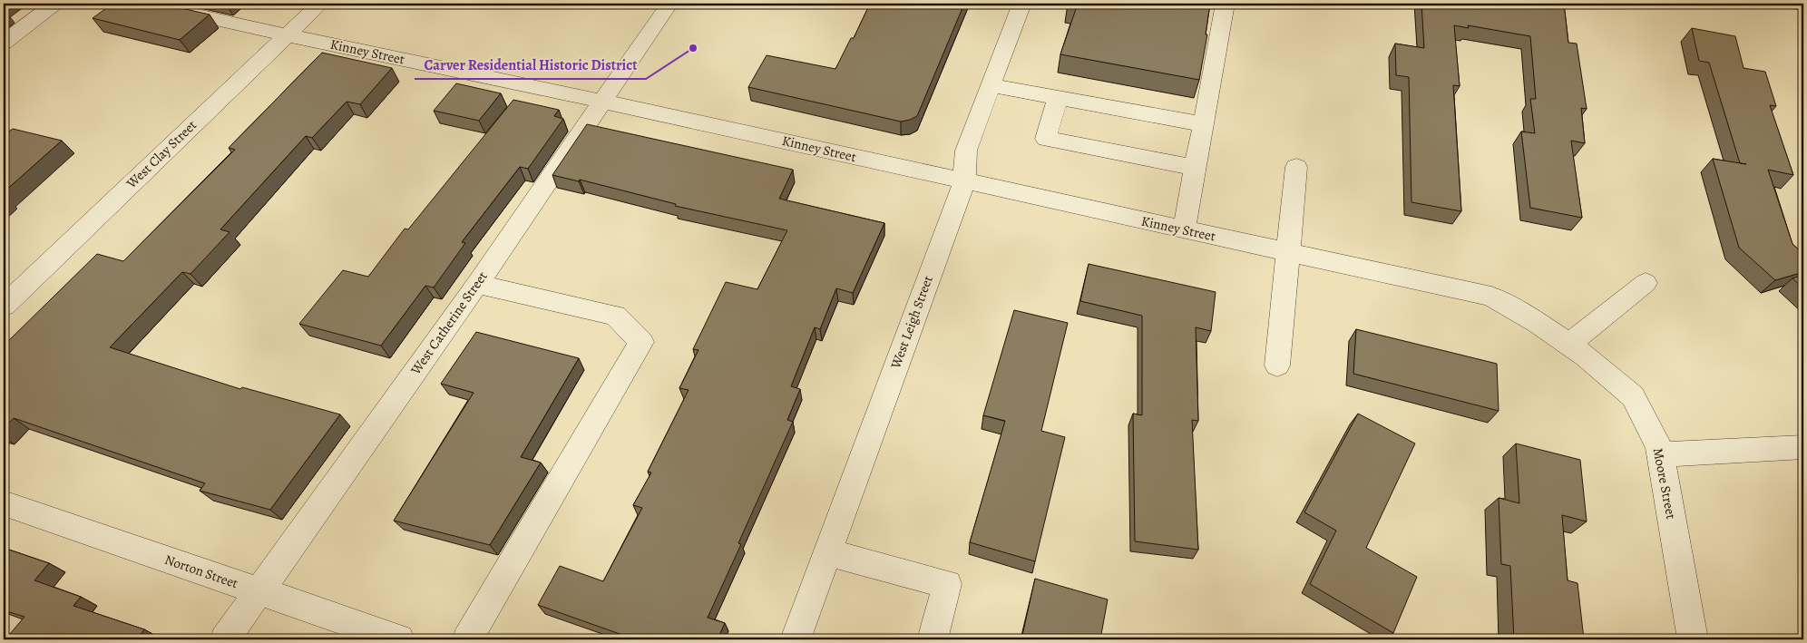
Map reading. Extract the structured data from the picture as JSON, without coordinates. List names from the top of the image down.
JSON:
{
  "streets": {
    "street": [
      "Kinney Street",
      "West Clay Street",
      "West Leigh Street",
      "West Catherine Street",
      "Moore Street",
      "Norton Street"
    ]
  },
  "crossings": [
    ["Kinney Street", "West Clay Street"],
    ["Kinney Street", "West Leigh Street"],
    ["Kinney Street", "West Catherine Street"],
    ["Kinney Street", "Moore Street"],
    ["West Catherine Street", "Norton Street"]
  ],
  "places": ["Carver Residential Historic District"]
}
